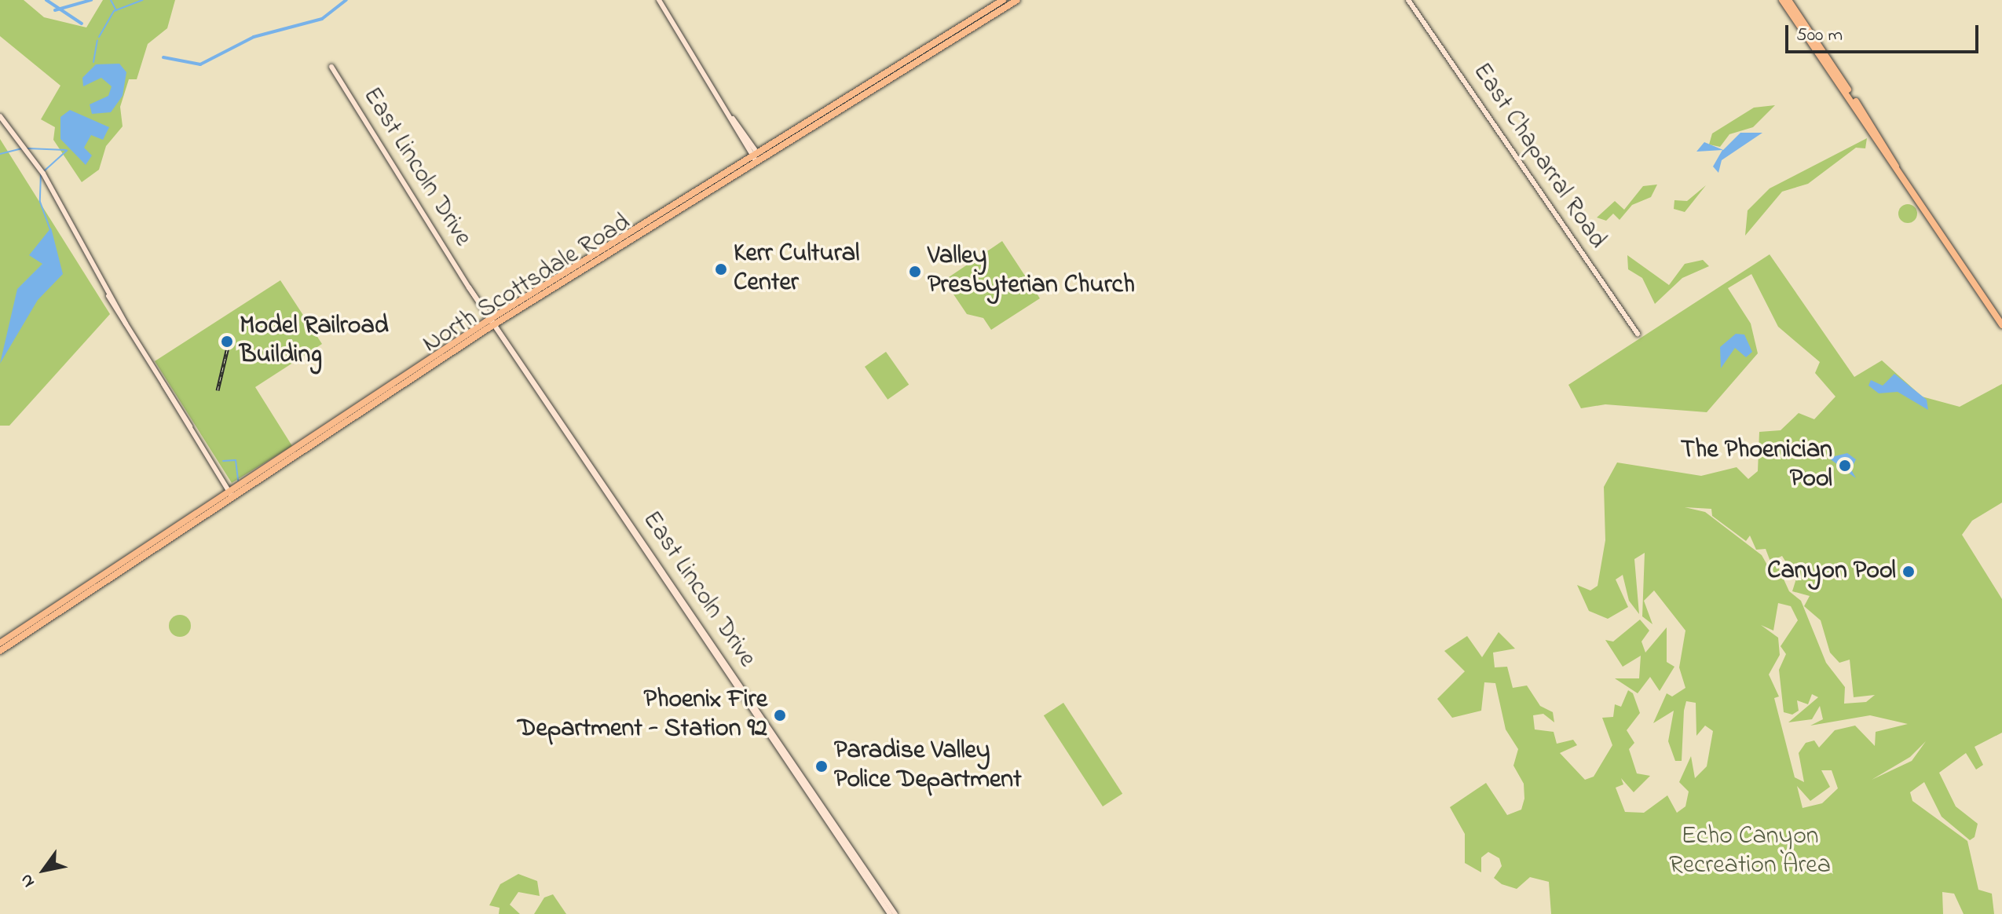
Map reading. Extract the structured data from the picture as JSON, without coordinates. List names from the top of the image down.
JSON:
{
  "streets": {
    "main road": ["East Chaparral Road", "East Lincoln Drive", "North Scottsdale Road"]
  },
  "crossings": [
    ["East Lincoln Drive", "North Scottsdale Road"]
  ],
  "parks": ["Echo Canyon Recreation Area"],
  "places": [
    "Kerr Cultural Center",
    "Valley Presbyterian Church",
    "Model Railroad Building",
    "The Phoenician Pool",
    "Canyon Pool",
    "Phoenix Fire Department - Station 92",
    "Paradise Valley Police Department"
  ],
  "scale_bar": "500 m",
  "north": "bottom left"
}
